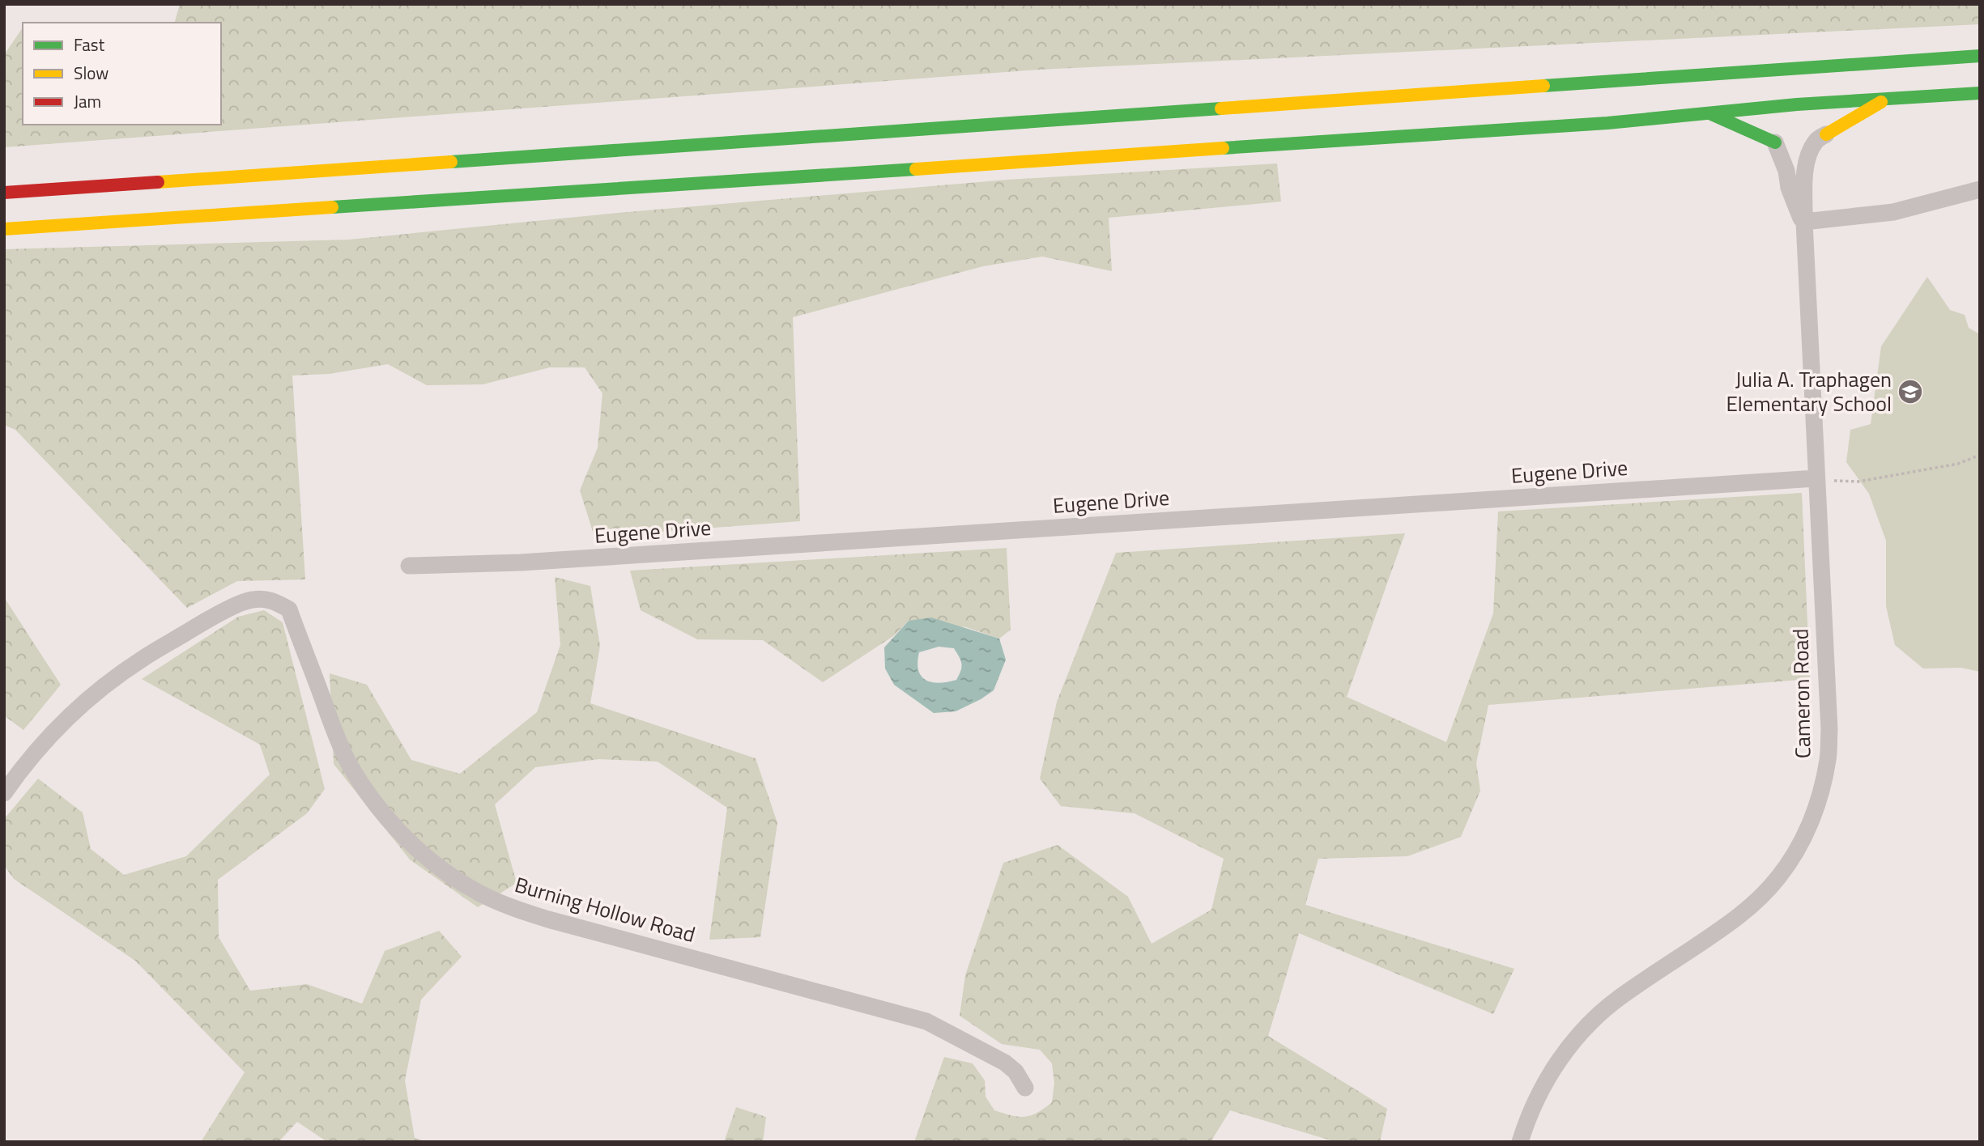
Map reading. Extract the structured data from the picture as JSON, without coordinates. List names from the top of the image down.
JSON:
{
  "streets": {
    "street": ["Eugene Drive", "Cameron Road", "Burning Hollow Road"]
  },
  "crossings": [
    ["Eugene Drive", "Cameron Road"]
  ],
  "places": {
    "school or university": ["Julia A. Traphagen Elementary School"]
  },
  "legend": ["Fast", "Slow", "Jam"]
}
